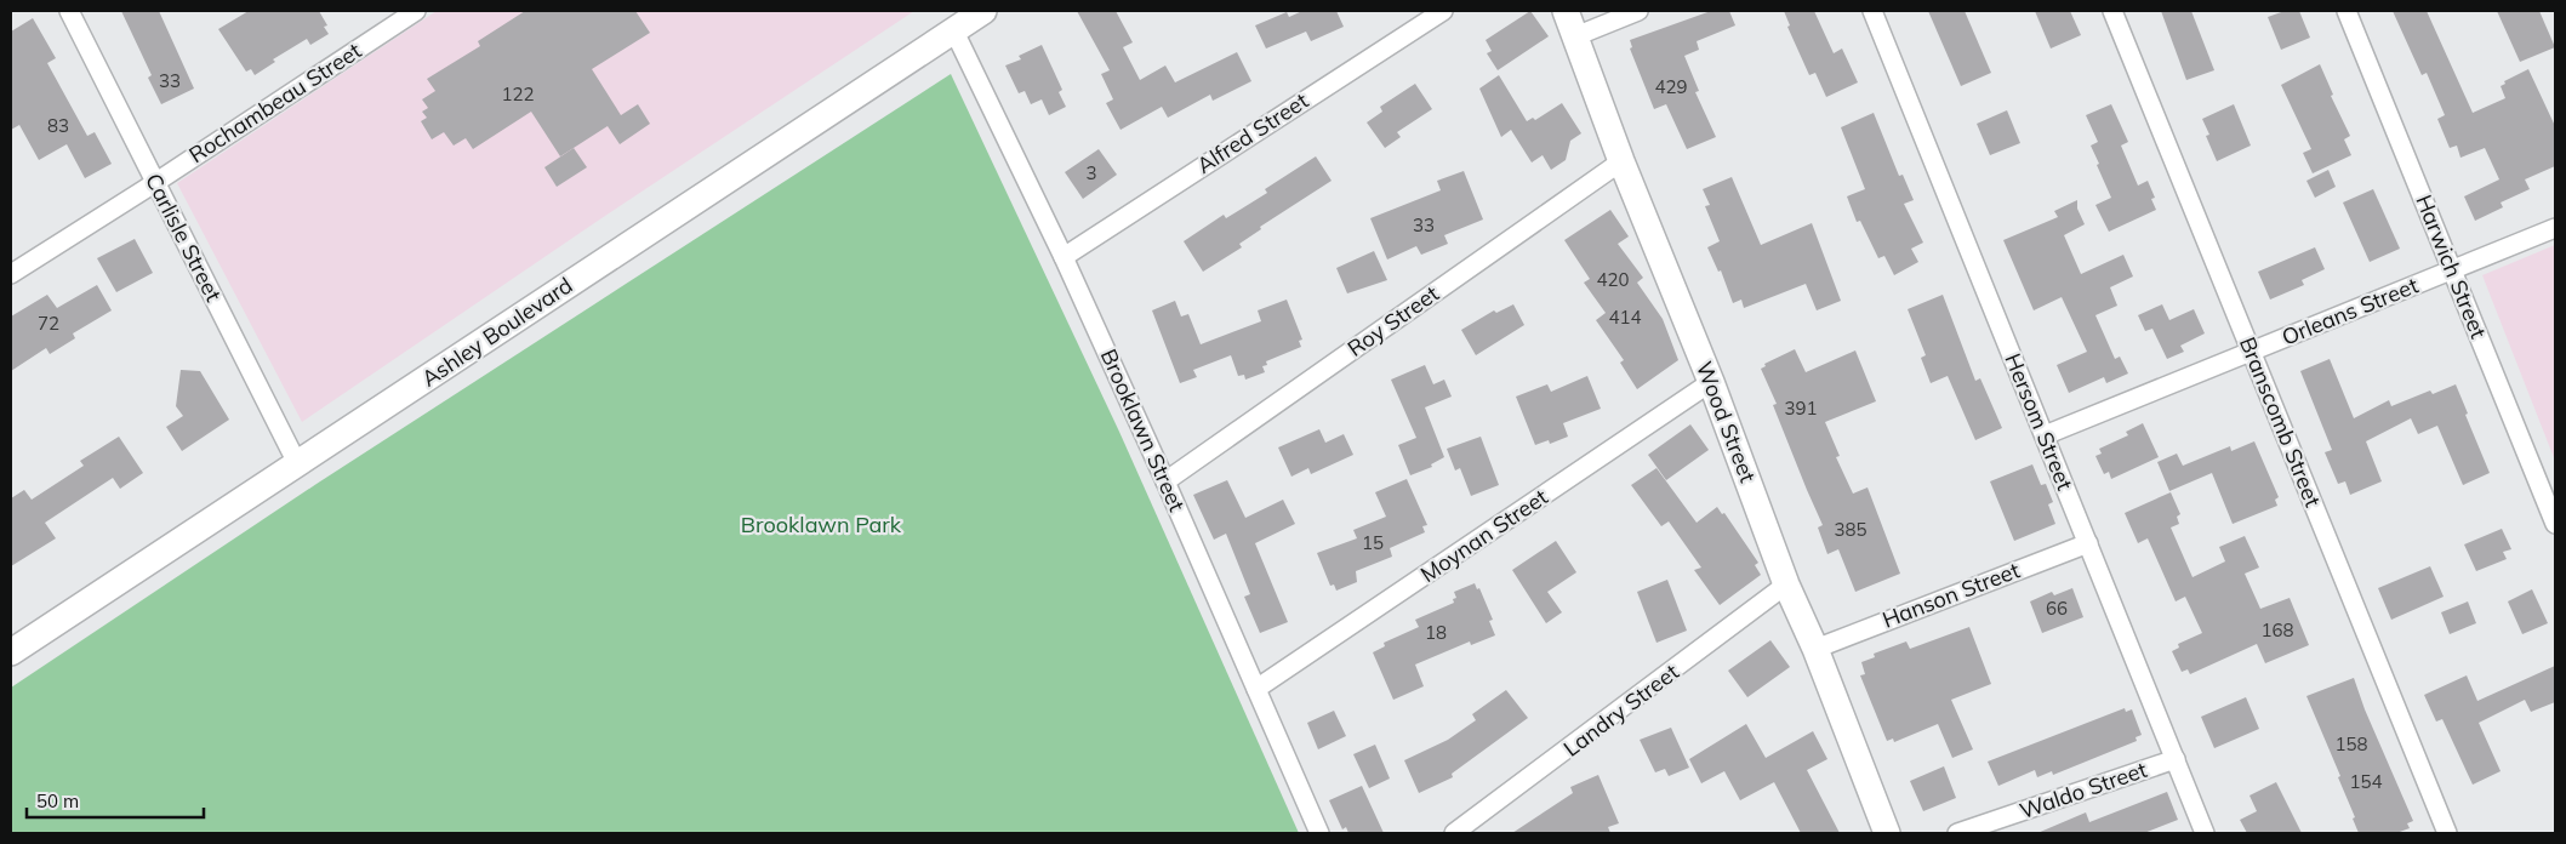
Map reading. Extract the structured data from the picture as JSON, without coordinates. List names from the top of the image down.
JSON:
{
  "streets": {
    "main road": ["Ashley Boulevard", "Wood Street"],
    "street": [
      "Rochambeau Street",
      "Alfred Street",
      "Carlisle Street",
      "Harwich Street",
      "Orleans Street",
      "Roy Street",
      "Hersom Street",
      "Branscomb Street",
      "Brooklawn Street",
      "Moynan Street",
      "Hanson Street",
      "Landry Street",
      "Waldo Street"
    ]
  },
  "crossings": [
    ["Rochambeau Street", "Carlisle Street"],
    ["Alfred Street", "Brooklawn Street"],
    ["Carlisle Street", "Ashley Boulevard"],
    ["Harwich Street", "Orleans Street"],
    ["Orleans Street", "Hersom Street"],
    ["Orleans Street", "Branscomb Street"],
    ["Roy Street", "Wood Street"],
    ["Roy Street", "Brooklawn Street"],
    ["Ashley Boulevard", "Brooklawn Street"],
    ["Wood Street", "Moynan Street"],
    ["Wood Street", "Hanson Street"],
    ["Wood Street", "Landry Street"],
    ["Hersom Street", "Hanson Street"],
    ["Hersom Street", "Waldo Street"],
    ["Brooklawn Street", "Moynan Street"]
  ],
  "parks": ["Brooklawn Park"],
  "house_numbers": [
    "33",
    "429",
    "122",
    "83",
    "3",
    "33",
    "420",
    "414",
    "72",
    "391",
    "385",
    "15",
    "66",
    "168",
    "18",
    "158",
    "154"
  ],
  "scale_bar": "50 m"
}
